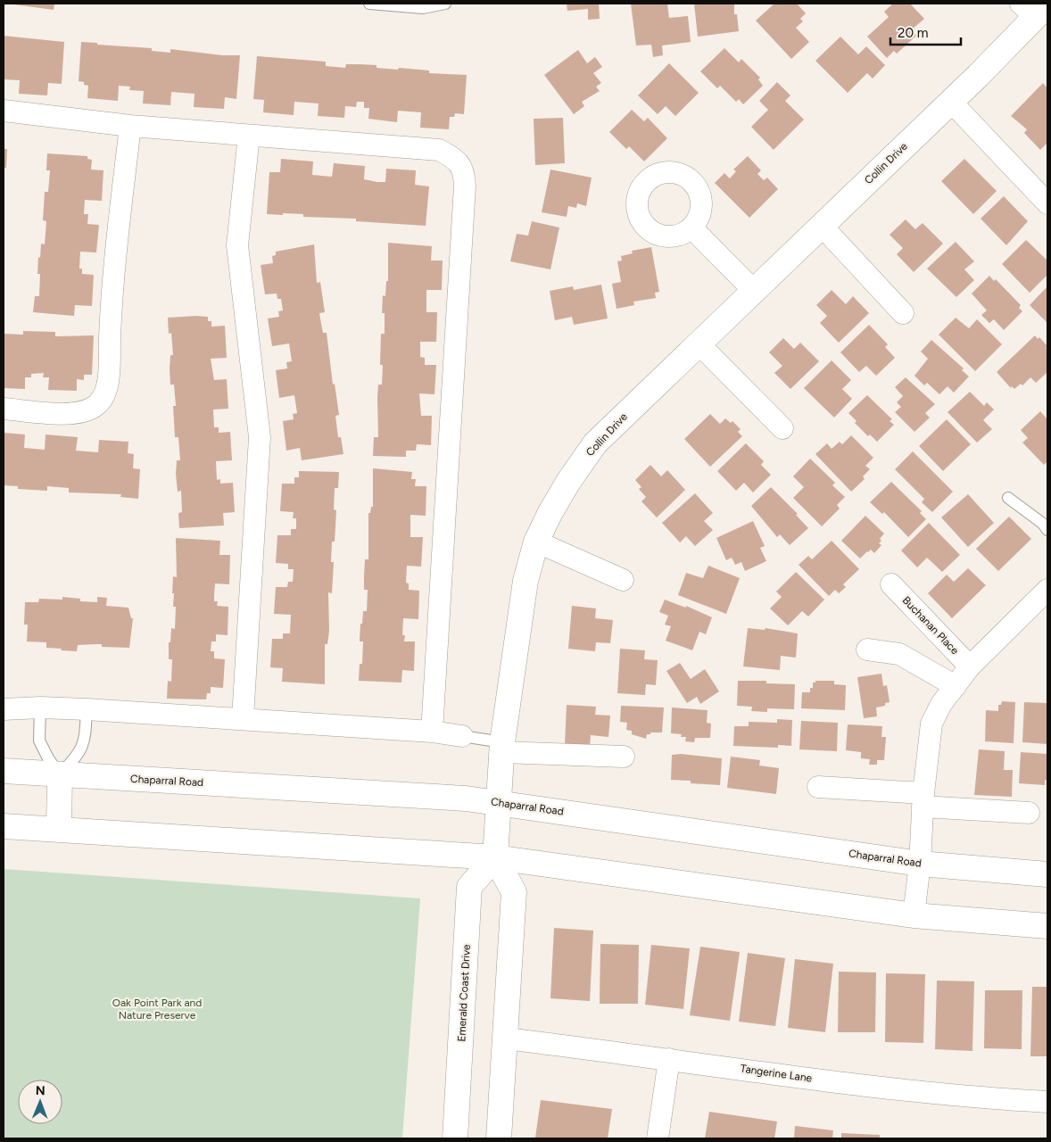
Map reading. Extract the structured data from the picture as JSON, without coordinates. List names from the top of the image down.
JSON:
{
  "streets": {
    "main road": ["Collin Drive", "Chaparral Road", "Emerald Coast Drive"],
    "street": ["Buchanan Place", "Tangerine Lane"]
  },
  "crossings": [
    ["Collin Drive", "Chaparral Road"]
  ],
  "parks": ["Oak Point Park and Nature Preserve"],
  "scale_bar": "20 m",
  "north": "top"
}
